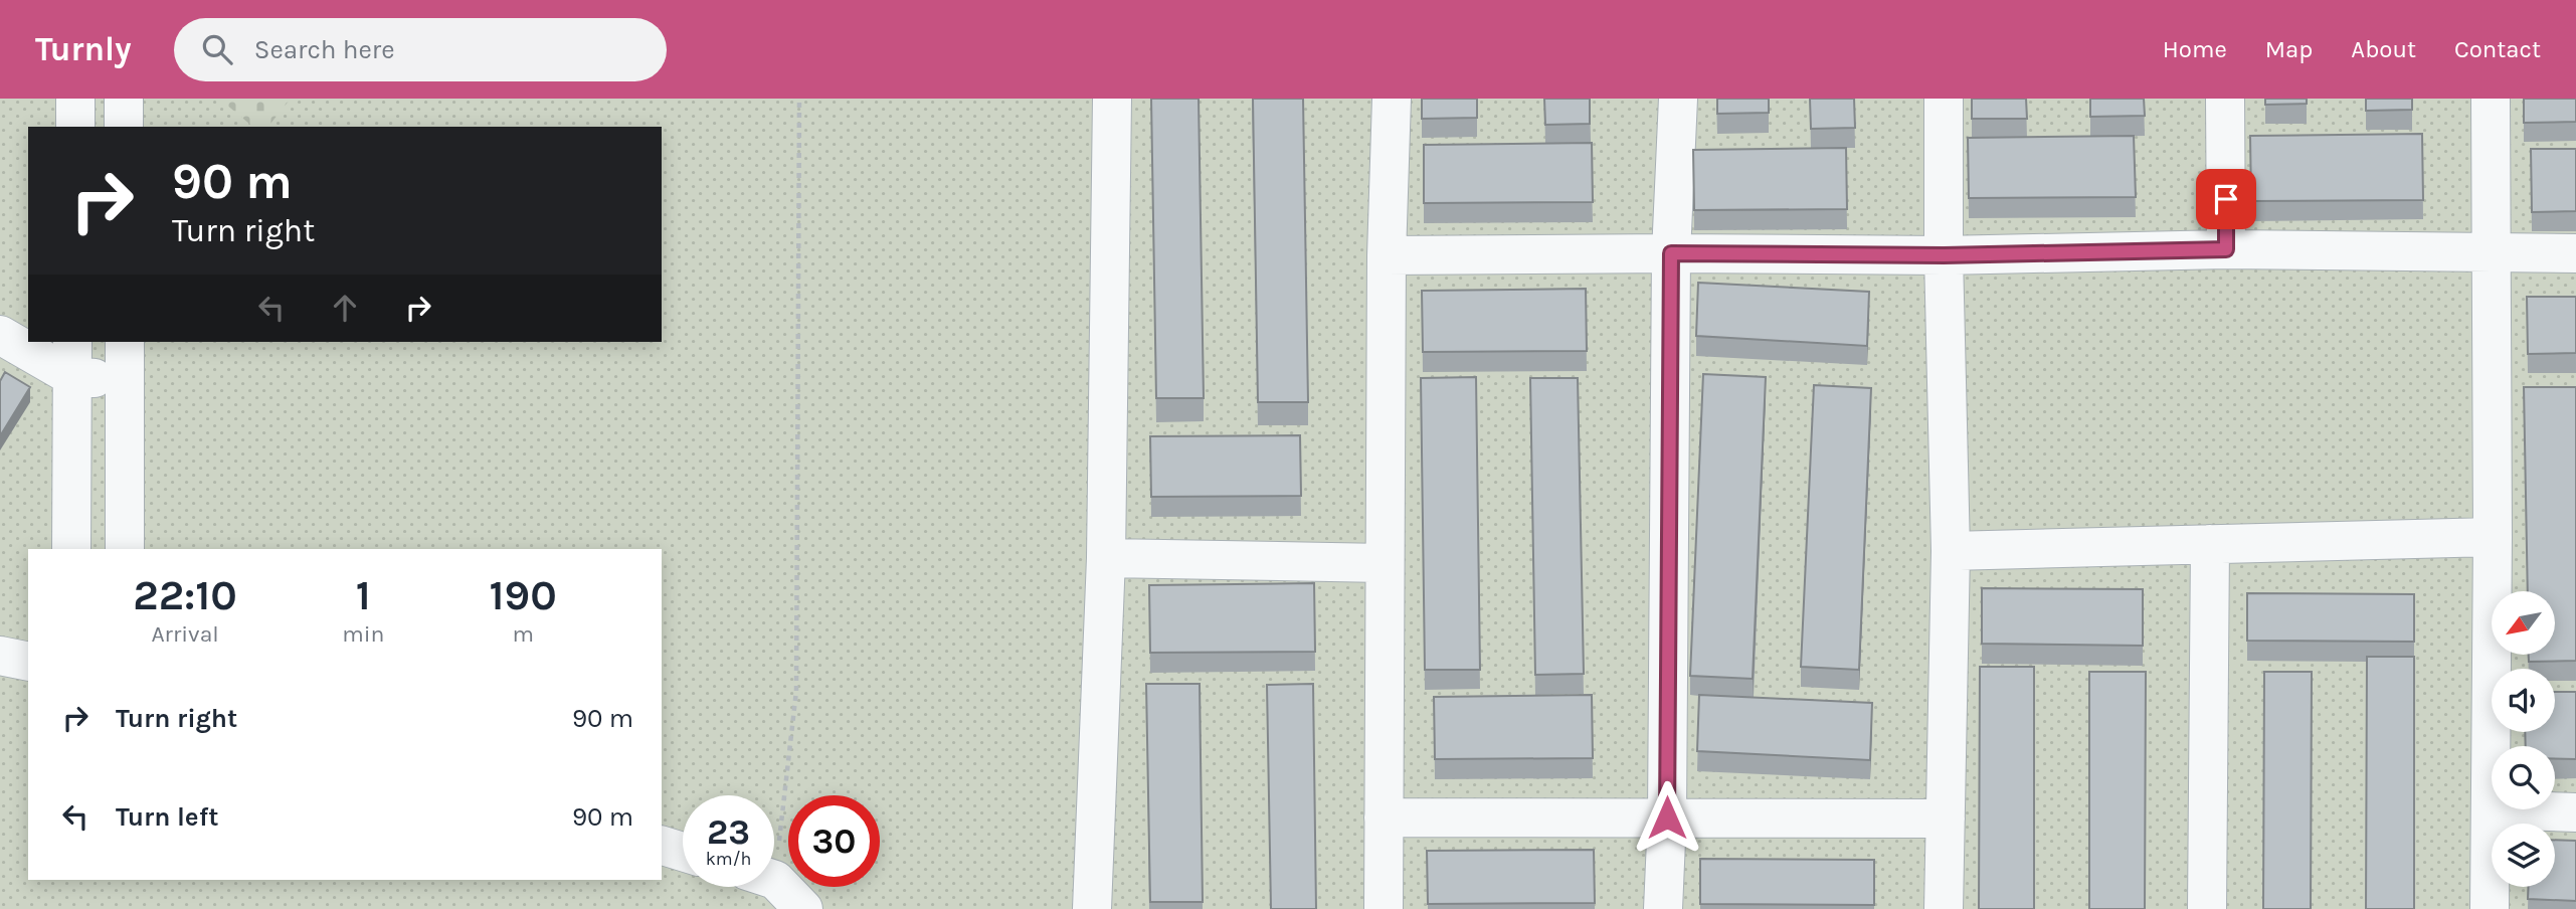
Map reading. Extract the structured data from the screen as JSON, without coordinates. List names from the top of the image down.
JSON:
{
  "north": "bottom left",
  "page": {
    "header": "Turnly",
    "search": "Search here",
    "nav": [
      "Home",
      "Map",
      "About",
      "Contact"
    ],
    "turn": ["90 m", "Turn right"],
    "eta": [
      "22:10",
      "Arrival",
      "1",
      "min",
      "190",
      "m"
    ],
    "list": [
      {
        "name": "Turn right",
        "value": "90 m"
      },
      {
        "name": "Turn left",
        "value": "90 m"
      }
    ],
    "speed": "23 km/h",
    "limit": "30"
  }
}
